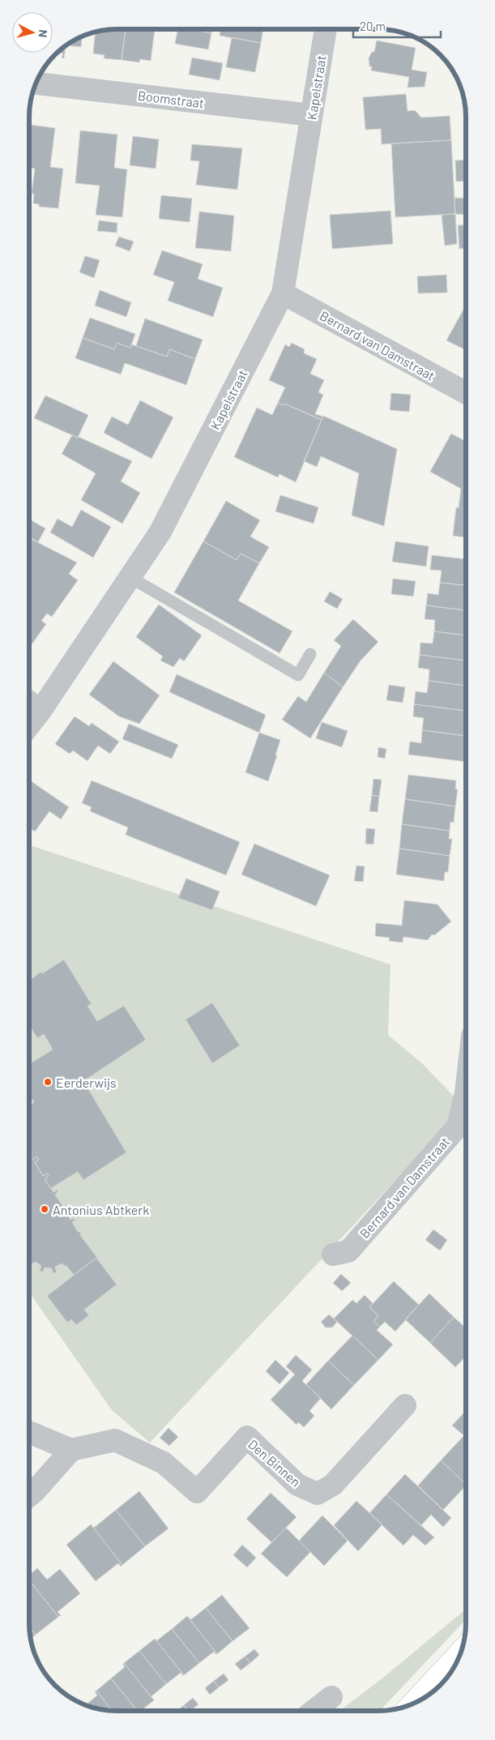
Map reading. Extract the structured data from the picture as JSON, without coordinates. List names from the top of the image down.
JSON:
{
  "streets": {
    "street": [
      "Kapelstraat",
      "Boomstraat",
      "Bernard van Damstraat",
      "Den Binnen"
    ]
  },
  "crossings": [
    ["Kapelstraat", "Boomstraat"],
    ["Kapelstraat", "Bernard van Damstraat"]
  ],
  "places": ["Eerderwijs", "Antonius Abtkerk"],
  "scale_bar": "20 m",
  "north": "right"
}
